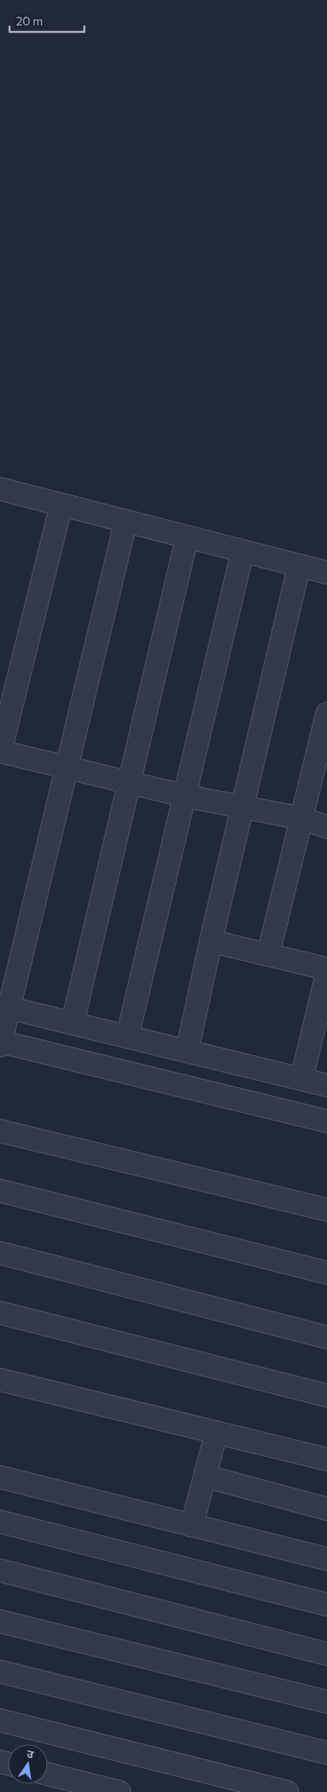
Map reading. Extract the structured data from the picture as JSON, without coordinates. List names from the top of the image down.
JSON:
{
  "scale_bar": "20 m",
  "north": "top"
}
